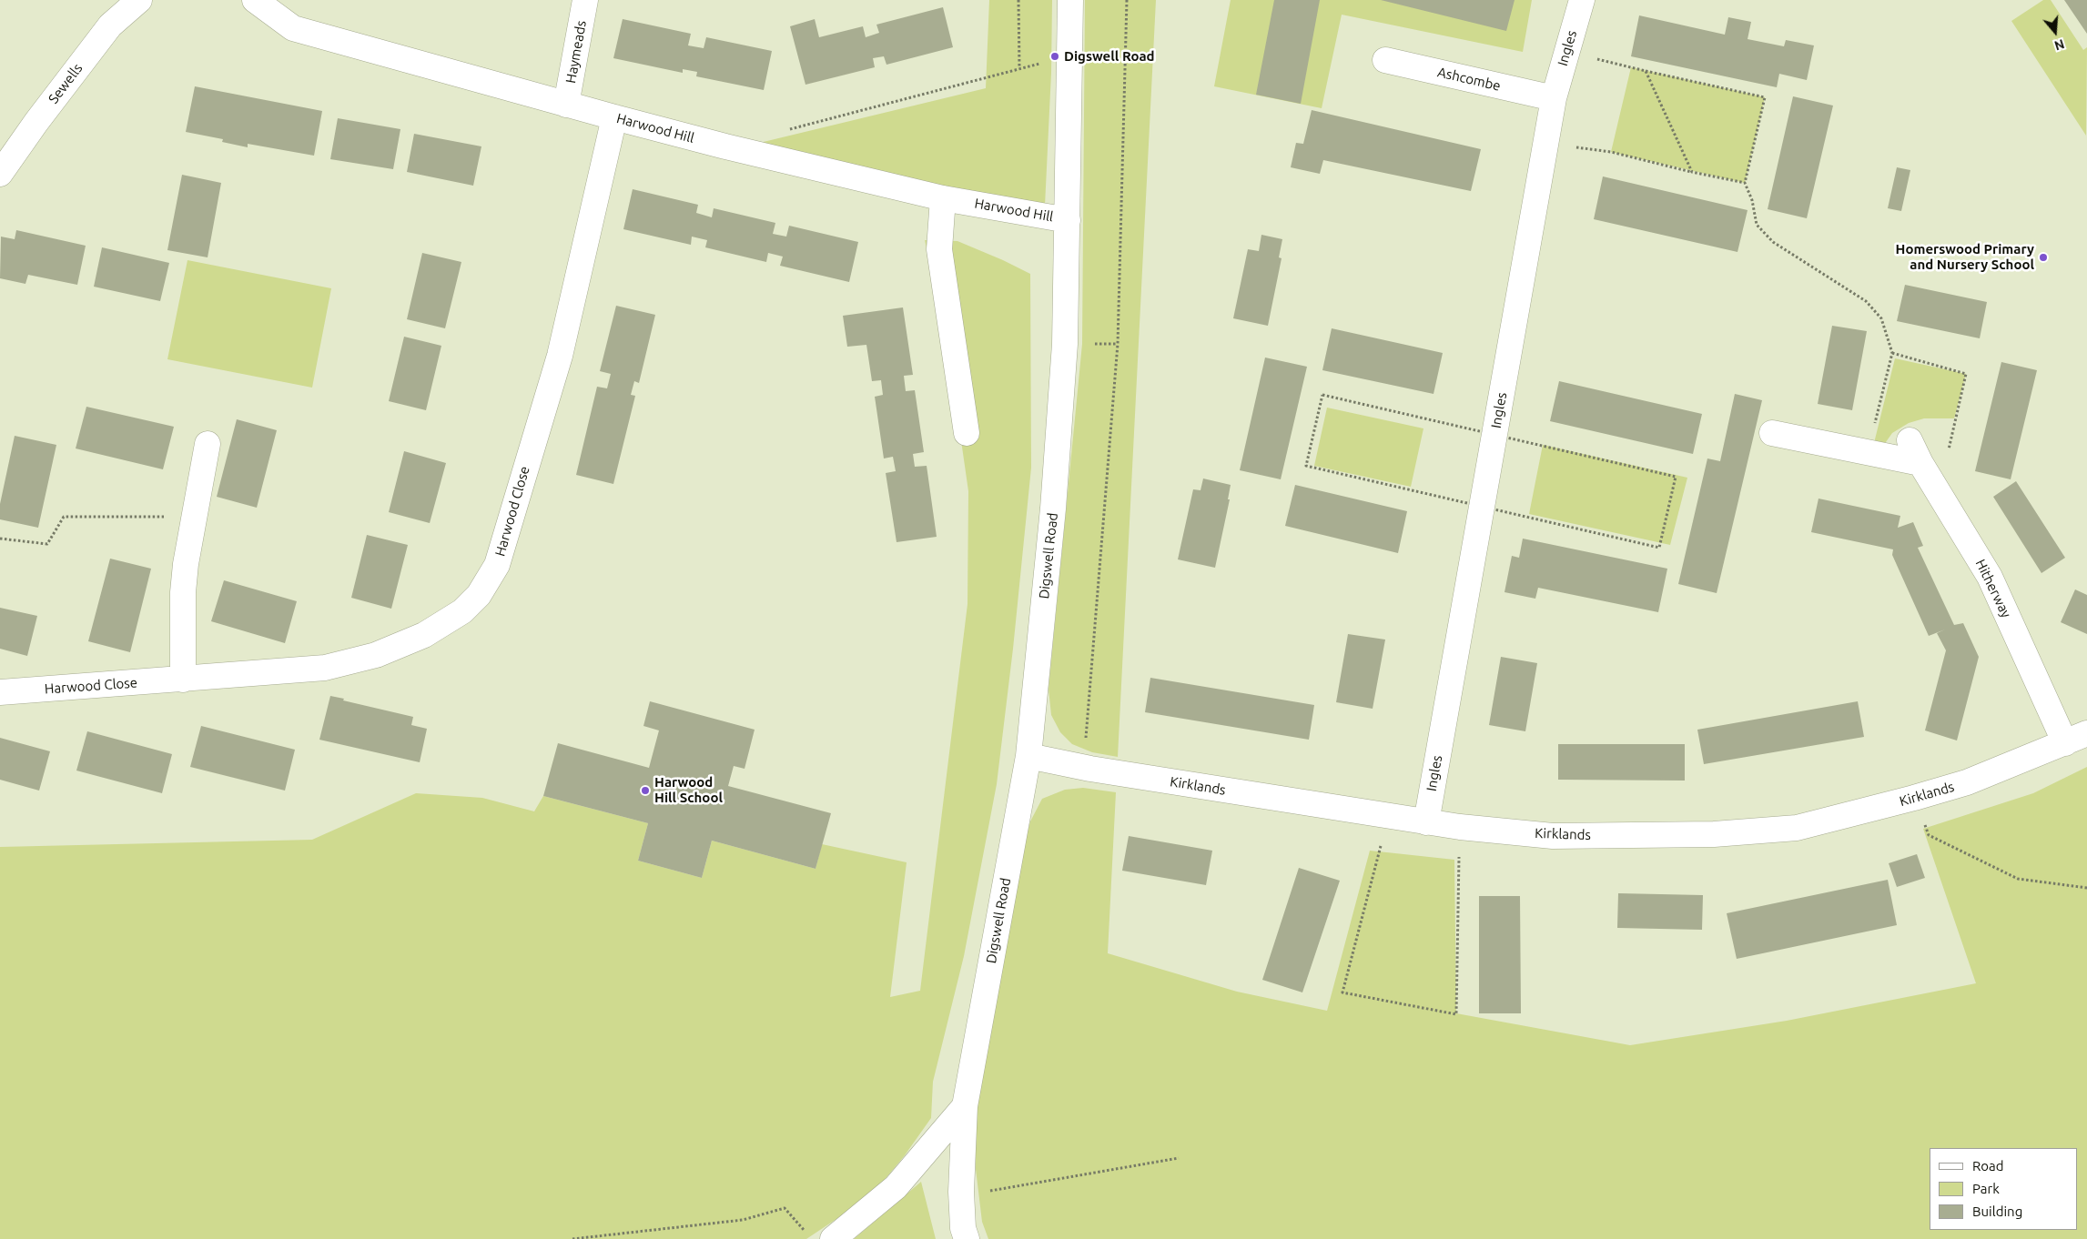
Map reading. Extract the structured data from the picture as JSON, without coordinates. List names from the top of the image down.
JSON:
{
  "streets": {
    "street": [
      "Ingles",
      "Haymeads",
      "Ashcombe",
      "Sewells",
      "Harwood Hill",
      "Harwood Close",
      "Digswell Road",
      "Hitherway",
      "Kirklands"
    ]
  },
  "crossings": [
    ["Ingles", "Ashcombe"],
    ["Ingles", "Kirklands"],
    ["Haymeads", "Harwood Hill"],
    ["Harwood Hill", "Harwood Close"],
    ["Harwood Hill", "Digswell Road"],
    ["Digswell Road", "Kirklands"],
    ["Hitherway", "Kirklands"]
  ],
  "places": ["Digswell Road", "Homerswood Primary and Nursery School", "Harwood Hill School"],
  "legend": ["Road", "Park", "Building"],
  "north": "bottom"
}
